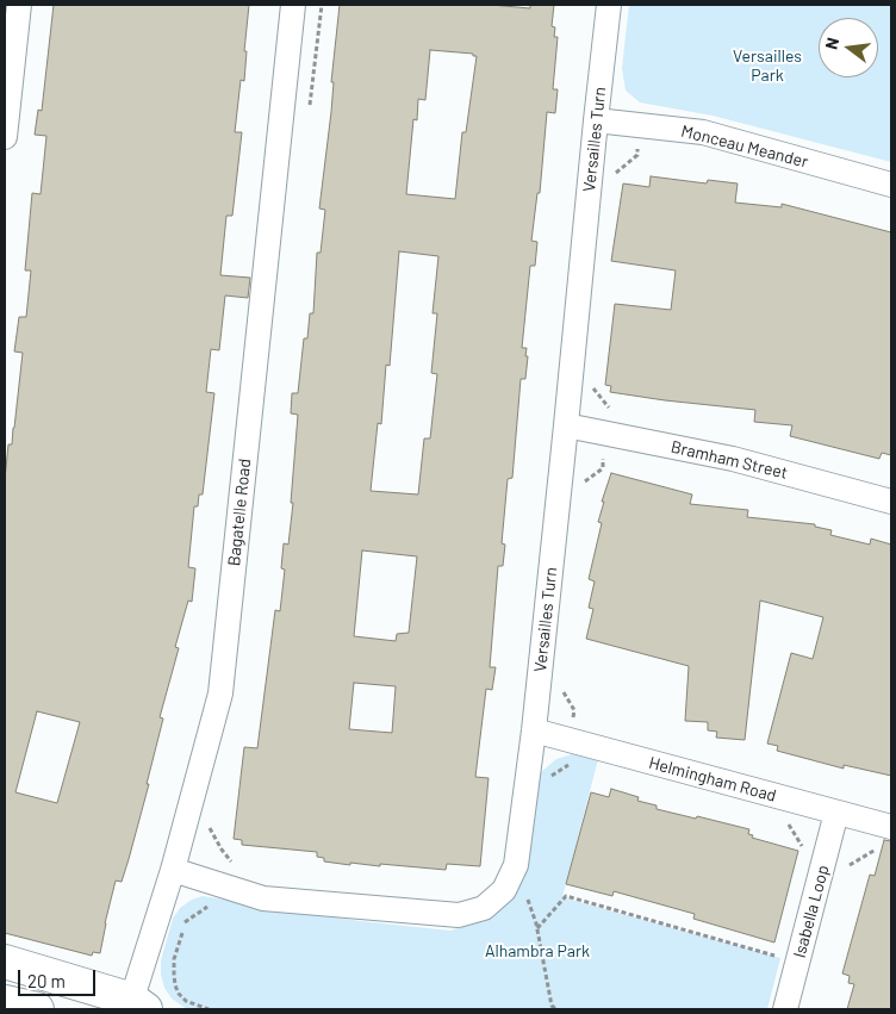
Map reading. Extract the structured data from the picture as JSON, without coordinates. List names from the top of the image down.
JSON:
{
  "streets": {
    "street": [
      "Versailles Turn",
      "Monceau Meander",
      "Bramham Street",
      "Bagatelle Road",
      "Helmingham Road",
      "Isabella Loop"
    ]
  },
  "crossings": [
    ["Versailles Turn", "Monceau Meander"],
    ["Versailles Turn", "Bramham Street"],
    ["Versailles Turn", "Bagatelle Road"],
    ["Versailles Turn", "Helmingham Road"],
    ["Helmingham Road", "Isabella Loop"]
  ],
  "parks": ["Versailles Park", "Alhambra Park"],
  "scale_bar": "20 m",
  "north": "left"
}
